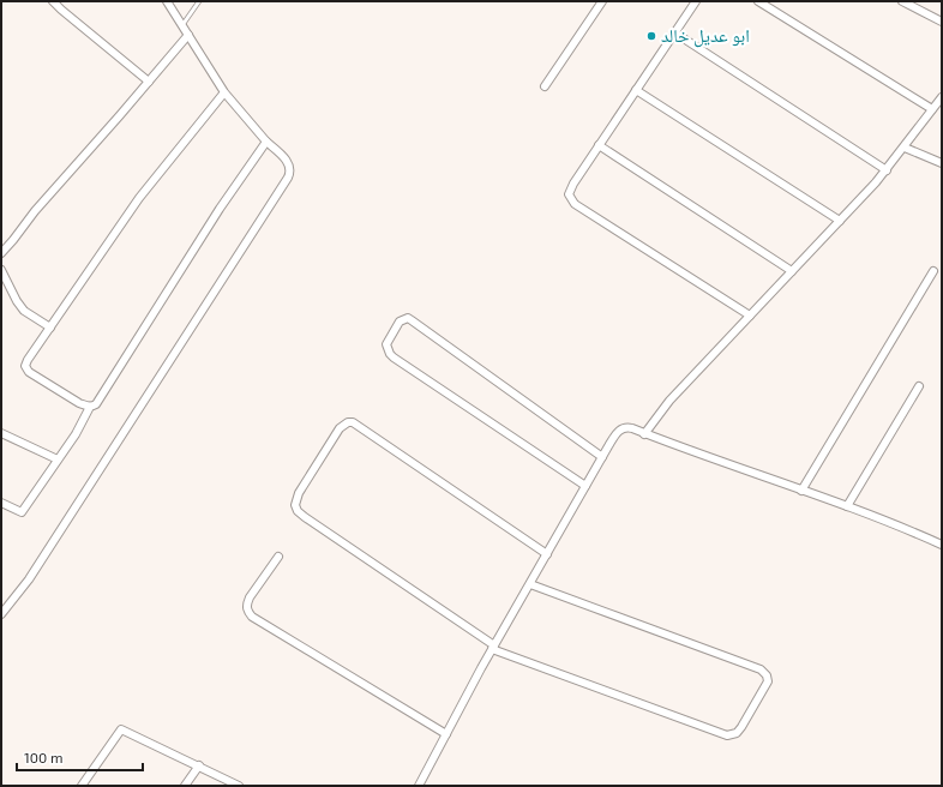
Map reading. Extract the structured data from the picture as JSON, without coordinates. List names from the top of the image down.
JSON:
{
  "places": ["ابو عديل خالد"],
  "scale_bar": "100 m"
}
